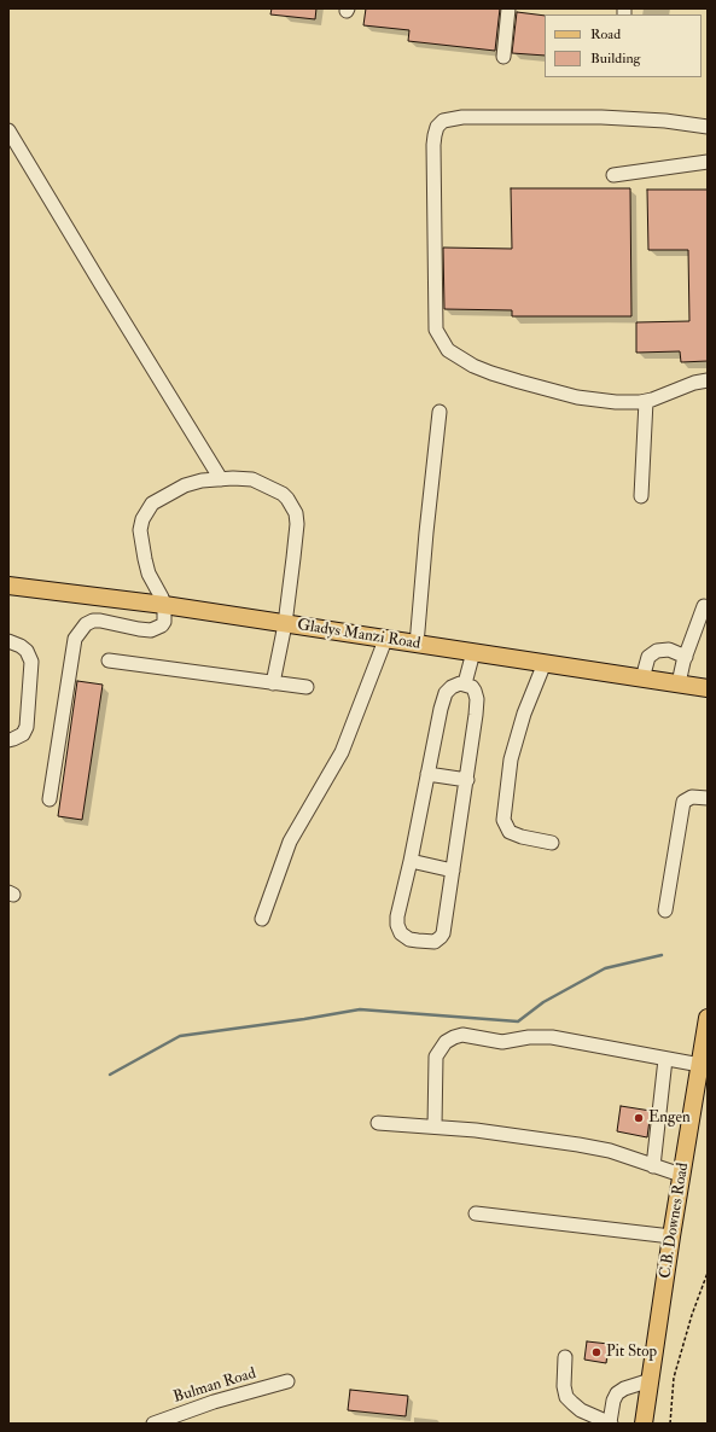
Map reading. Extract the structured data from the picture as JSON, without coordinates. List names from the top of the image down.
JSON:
{
  "streets": {
    "main road": ["Gladys Manzi Road", "C.B. Downes Road"],
    "lane": ["Bulman Road"]
  },
  "places": ["Engen", "Pit Stop"],
  "legend": ["Road", "Building"]
}
